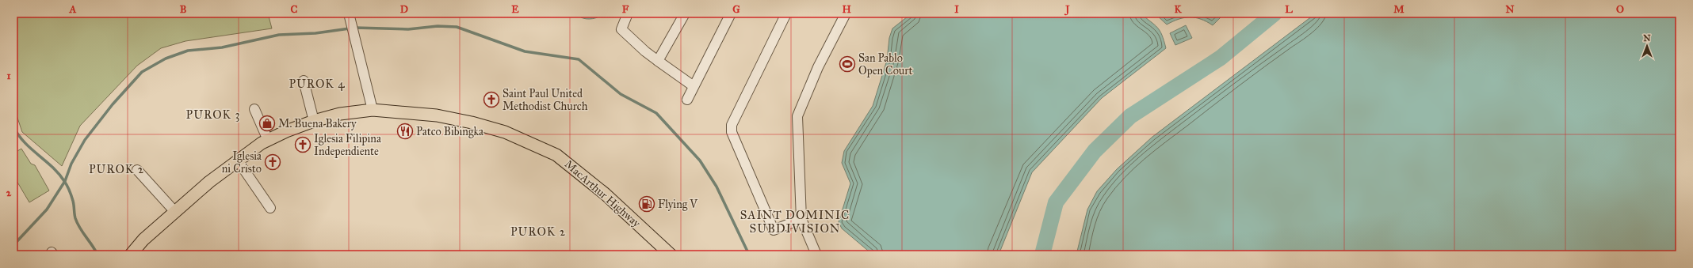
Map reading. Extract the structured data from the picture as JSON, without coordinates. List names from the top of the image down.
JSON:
{
  "streets": {
    "main road": ["MacArthur Highway"]
  },
  "districts": [
    "PUROK 4",
    "PUROK 3",
    "PUROK 2",
    "SAINT DOMINIC SUBDIVISION",
    "PUROK 2"
  ],
  "places": {
    "sports": ["San Pablo Open Court"],
    "church": ["Saint Paul United Methodist Church", "Iglesia Filipina Independiente", "Iglesia ni Cristo"],
    "shop": ["M. Buena Bakery"],
    "restaurant": ["Patco Bibingka"],
    "fuel station": ["Flying V"]
  },
  "north": "top",
  "grid": {
    "columns": [
      "A",
      "B",
      "C",
      "D",
      "E",
      "F",
      "G",
      "H",
      "I",
      "J",
      "K",
      "L",
      "M",
      "N",
      "O"
    ],
    "rows": ["1", "2"]
  }
}
